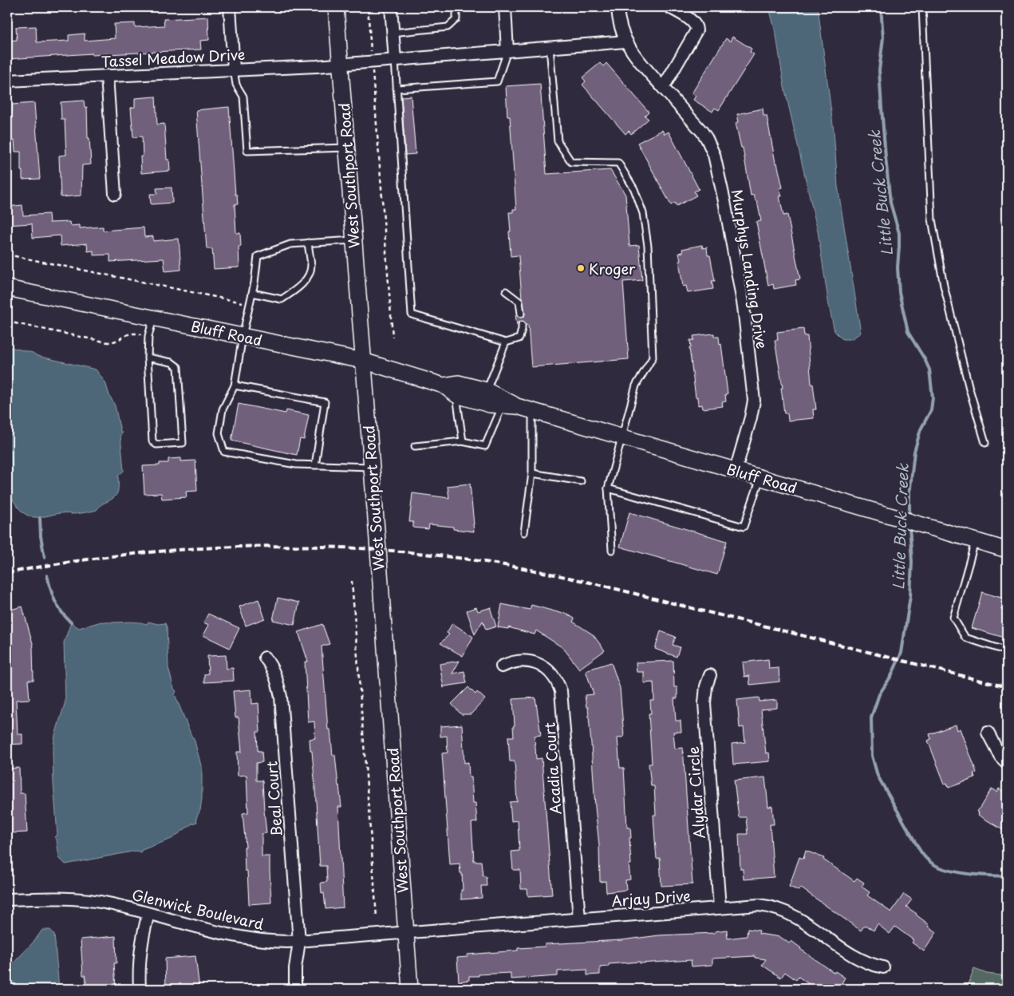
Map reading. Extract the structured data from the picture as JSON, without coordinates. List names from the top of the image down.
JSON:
{
  "streets": {
    "main road": ["West Southport Road", "Bluff Road"],
    "street": [
      "Tassel Meadow Drive",
      "Murphys Landing Drive",
      "Acadia Court",
      "Alydar Circle",
      "Beal Court",
      "Arjay Drive",
      "Glenwick Boulevard"
    ]
  },
  "crossings": [
    ["Tassel Meadow Drive", "West Southport Road"],
    ["Tassel Meadow Drive", "Murphys Landing Drive"],
    ["West Southport Road", "Bluff Road"],
    ["West Southport Road", "Arjay Drive"],
    ["West Southport Road", "Glenwick Boulevard"],
    ["Murphys Landing Drive", "Bluff Road"],
    ["Acadia Court", "Arjay Drive"],
    ["Alydar Circle", "Arjay Drive"],
    ["Beal Court", "Glenwick Boulevard"],
    ["Arjay Drive", "Glenwick Boulevard"]
  ],
  "water": ["Little Buck Creek"],
  "places": ["Kroger"]
}
